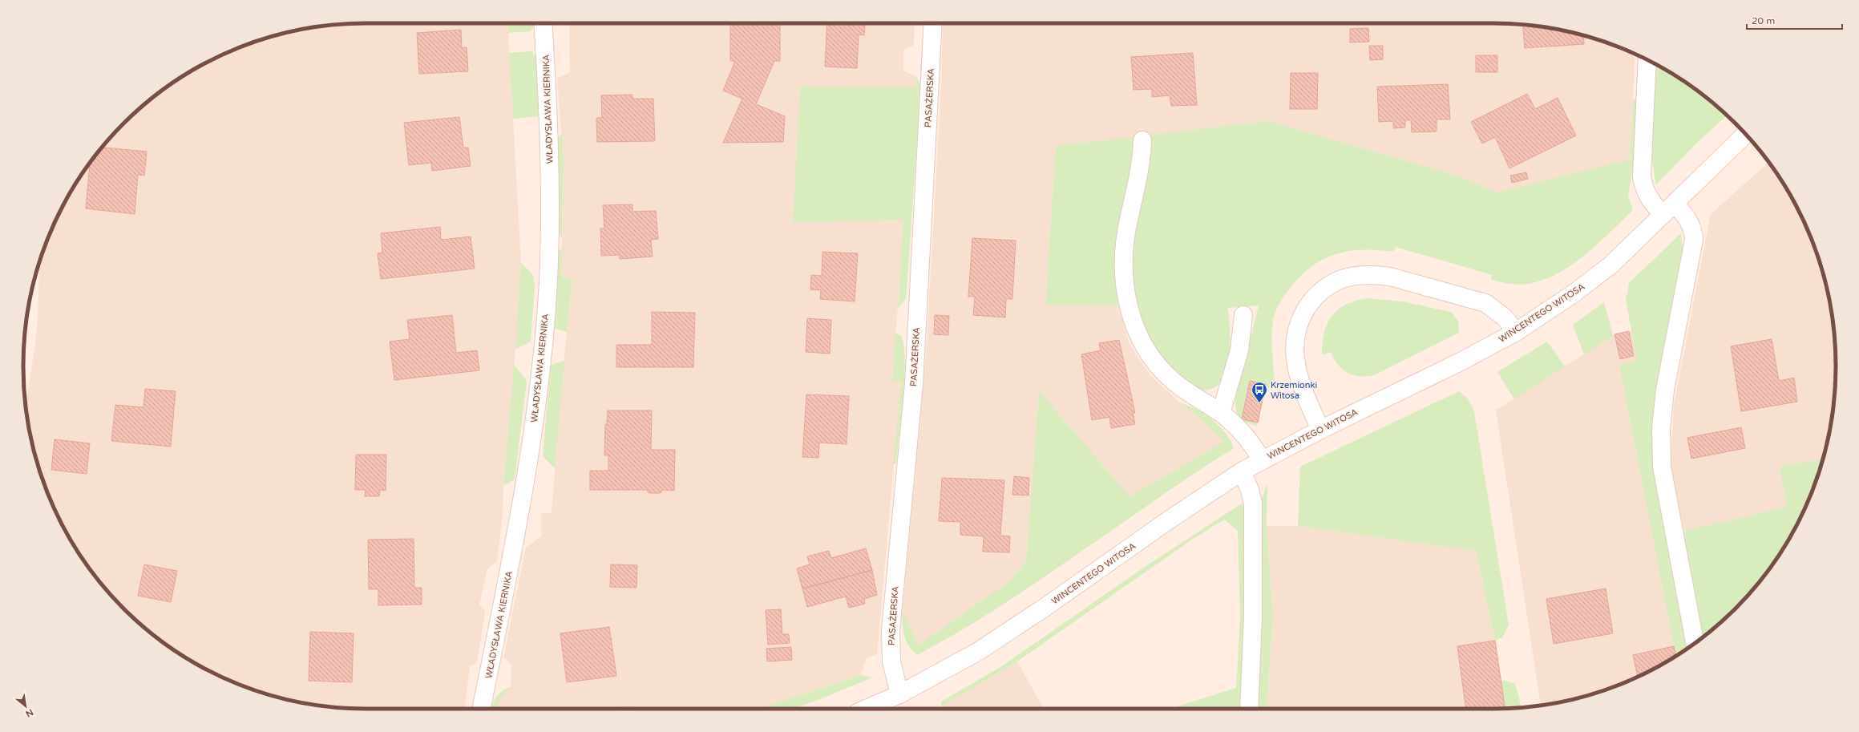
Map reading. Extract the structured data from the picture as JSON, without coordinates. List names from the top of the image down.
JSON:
{
  "streets": {
    "street": ["PASAŻERSKA", "WŁADYSŁAWA KIERNIKA", "WINCENTEGO WITOSA"]
  },
  "crossings": [
    ["PASAŻERSKA", "WINCENTEGO WITOSA"]
  ],
  "places": {
    "bus stop": ["Krzemionki Witosa"]
  },
  "scale_bar": "20 m",
  "north": "bottom right"
}
